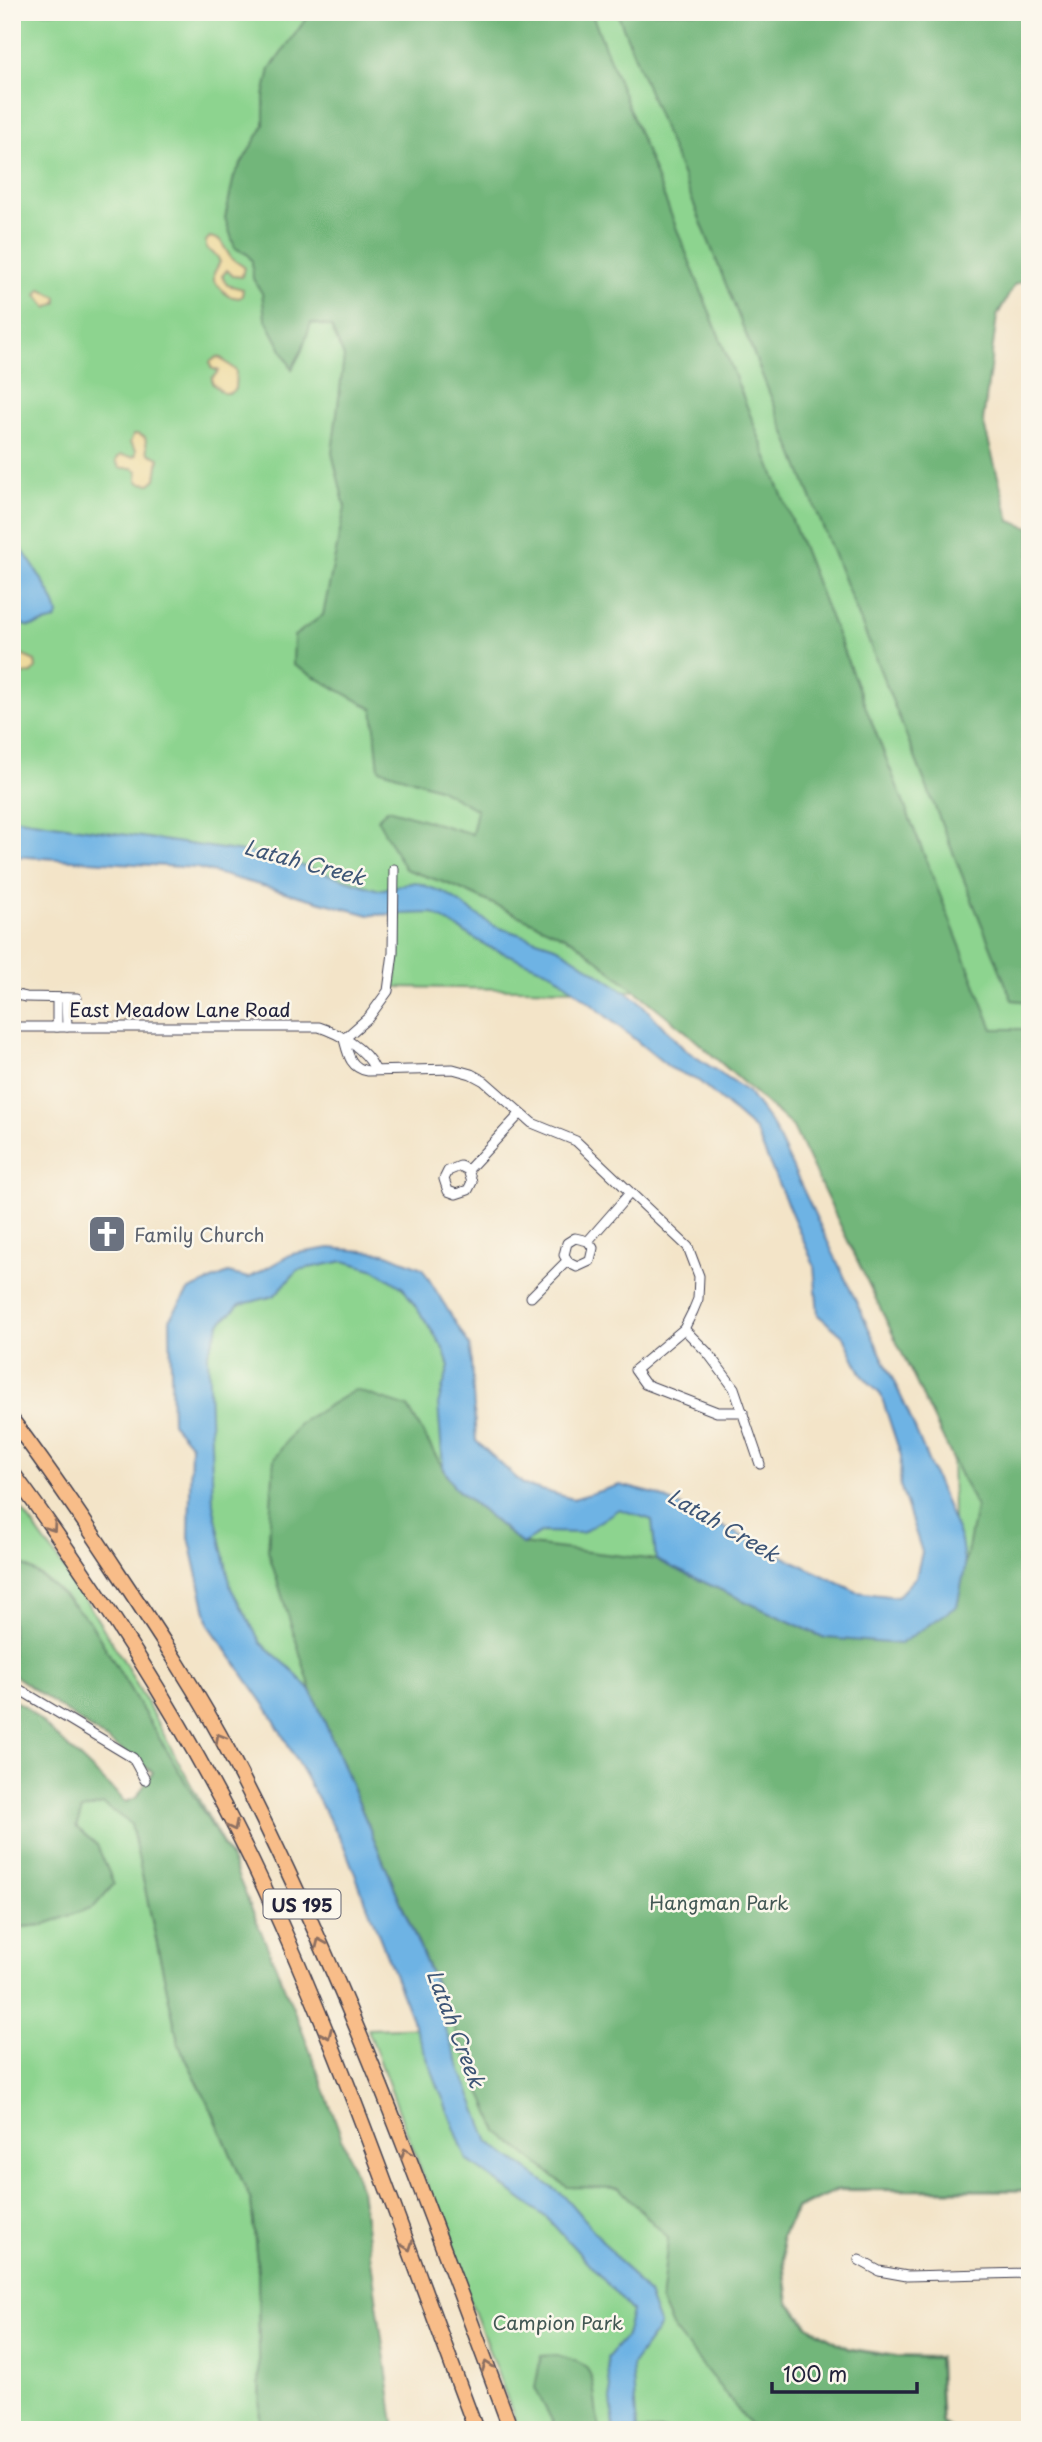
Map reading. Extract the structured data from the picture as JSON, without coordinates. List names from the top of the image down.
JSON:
{
  "streets": {
    "highway": ["US 195"],
    "street": ["East Meadow Lane Road"]
  },
  "water": ["Latah Creek"],
  "parks": ["Hangman Park", "Campion Park"],
  "places": {
    "church": ["Family Church"]
  },
  "scale_bar": "100 m"
}
